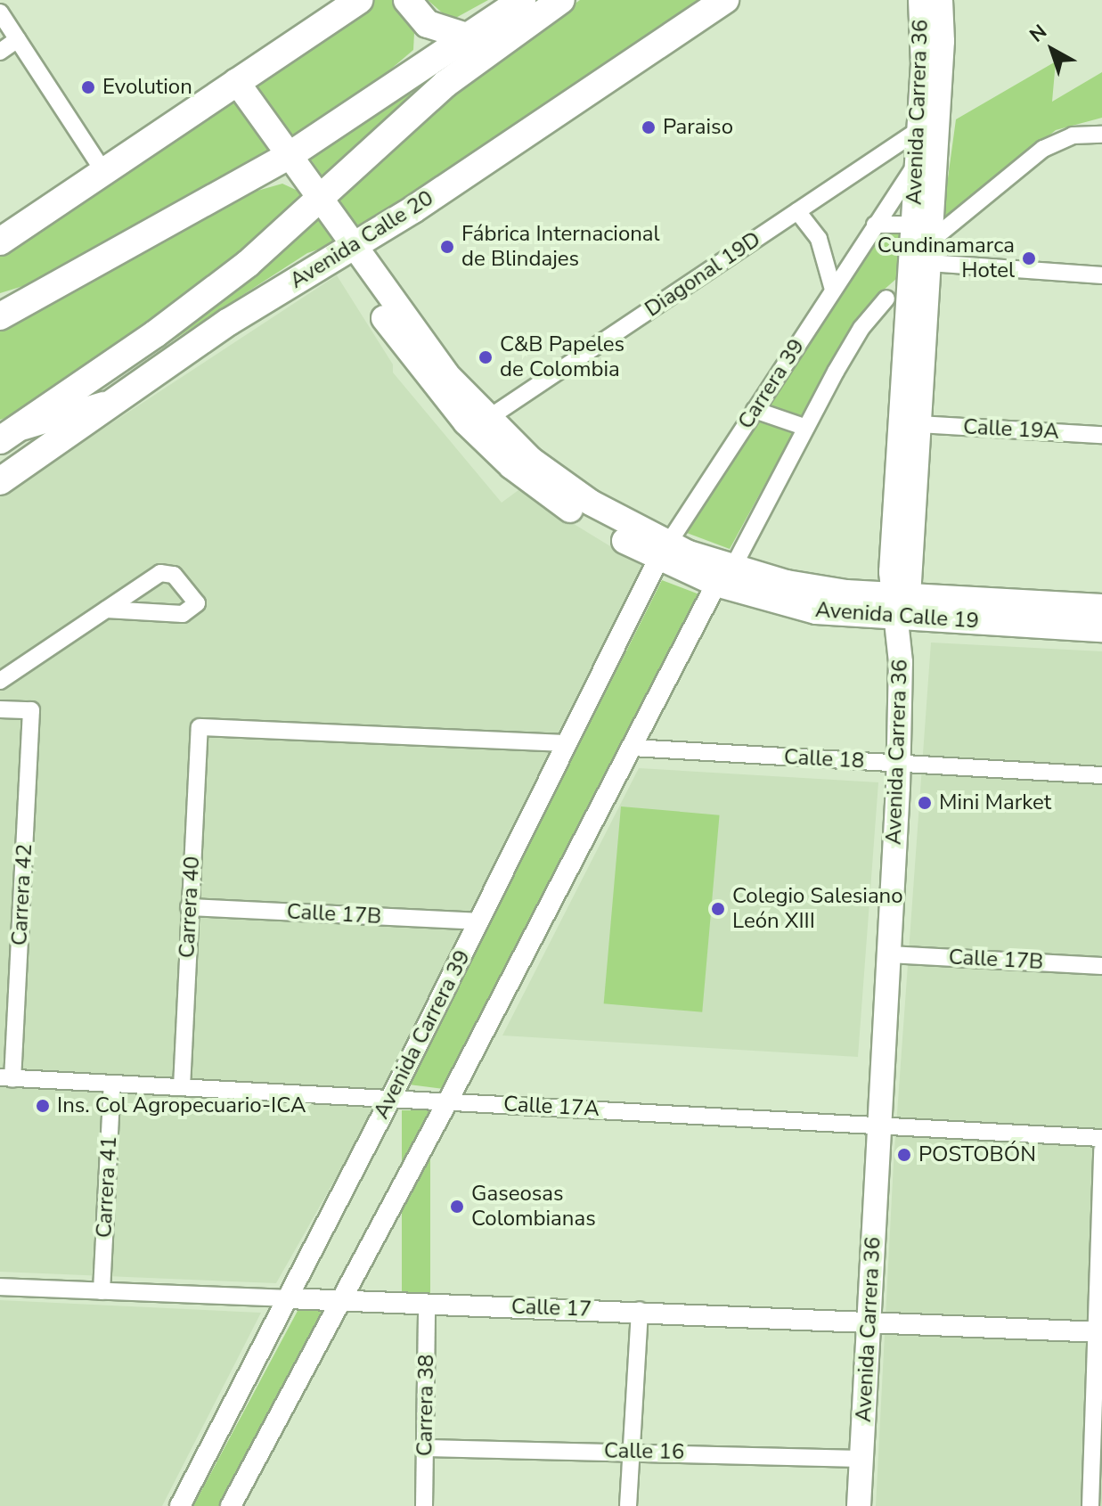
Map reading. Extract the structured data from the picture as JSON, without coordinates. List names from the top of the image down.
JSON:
{
  "streets": {
    "highway": ["Avenida Calle 20"],
    "main road": ["Avenida Carrera 36", "Avenida Calle 19"],
    "street": [
      "Diagonal 19D",
      "Carrera 39",
      "Calle 19A",
      "Calle 18",
      "Carrera 42",
      "Carrera 40",
      "Calle 17B",
      "Avenida Carrera 39",
      "Calle 17A",
      "Carrera 41",
      "Calle 17",
      "Carrera 38",
      "Calle 16"
    ]
  },
  "crossings": [
    ["Avenida Carrera 36", "Diagonal 19D"],
    ["Avenida Carrera 36", "Carrera 39"],
    ["Avenida Carrera 36", "Calle 19A"],
    ["Avenida Carrera 36", "Avenida Calle 19"],
    ["Avenida Carrera 36", "Calle 18"],
    ["Avenida Carrera 36", "Calle 17B"],
    ["Avenida Carrera 36", "Calle 17A"],
    ["Avenida Carrera 36", "Calle 17"],
    ["Avenida Carrera 36", "Calle 16"],
    ["Carrera 39", "Avenida Calle 19"],
    ["Carrera 39", "Avenida Carrera 39"],
    ["Avenida Calle 19", "Avenida Carrera 39"],
    ["Carrera 42", "Calle 17A"],
    ["Carrera 40", "Calle 17B"],
    ["Carrera 40", "Avenida Carrera 39"],
    ["Carrera 40", "Calle 17A"],
    ["Calle 17B", "Avenida Carrera 39"],
    ["Avenida Carrera 39", "Calle 17A"],
    ["Avenida Carrera 39", "Calle 17"],
    ["Calle 17A", "Carrera 41"],
    ["Carrera 41", "Calle 17"],
    ["Calle 17", "Carrera 38"],
    ["Carrera 38", "Calle 16"]
  ],
  "places": [
    "Evolution",
    "Paraiso",
    "Fábrica Internacional de Blindajes",
    "Cundinamarca Hotel",
    "C&B Papeles de Colombia",
    "Mini Market",
    "Colegio Salesiano León XIII",
    "Ins. Col Agropecuario-ICA",
    "POSTOBÓN",
    "Gaseosas Colombianas"
  ],
  "north": "top left"
}
